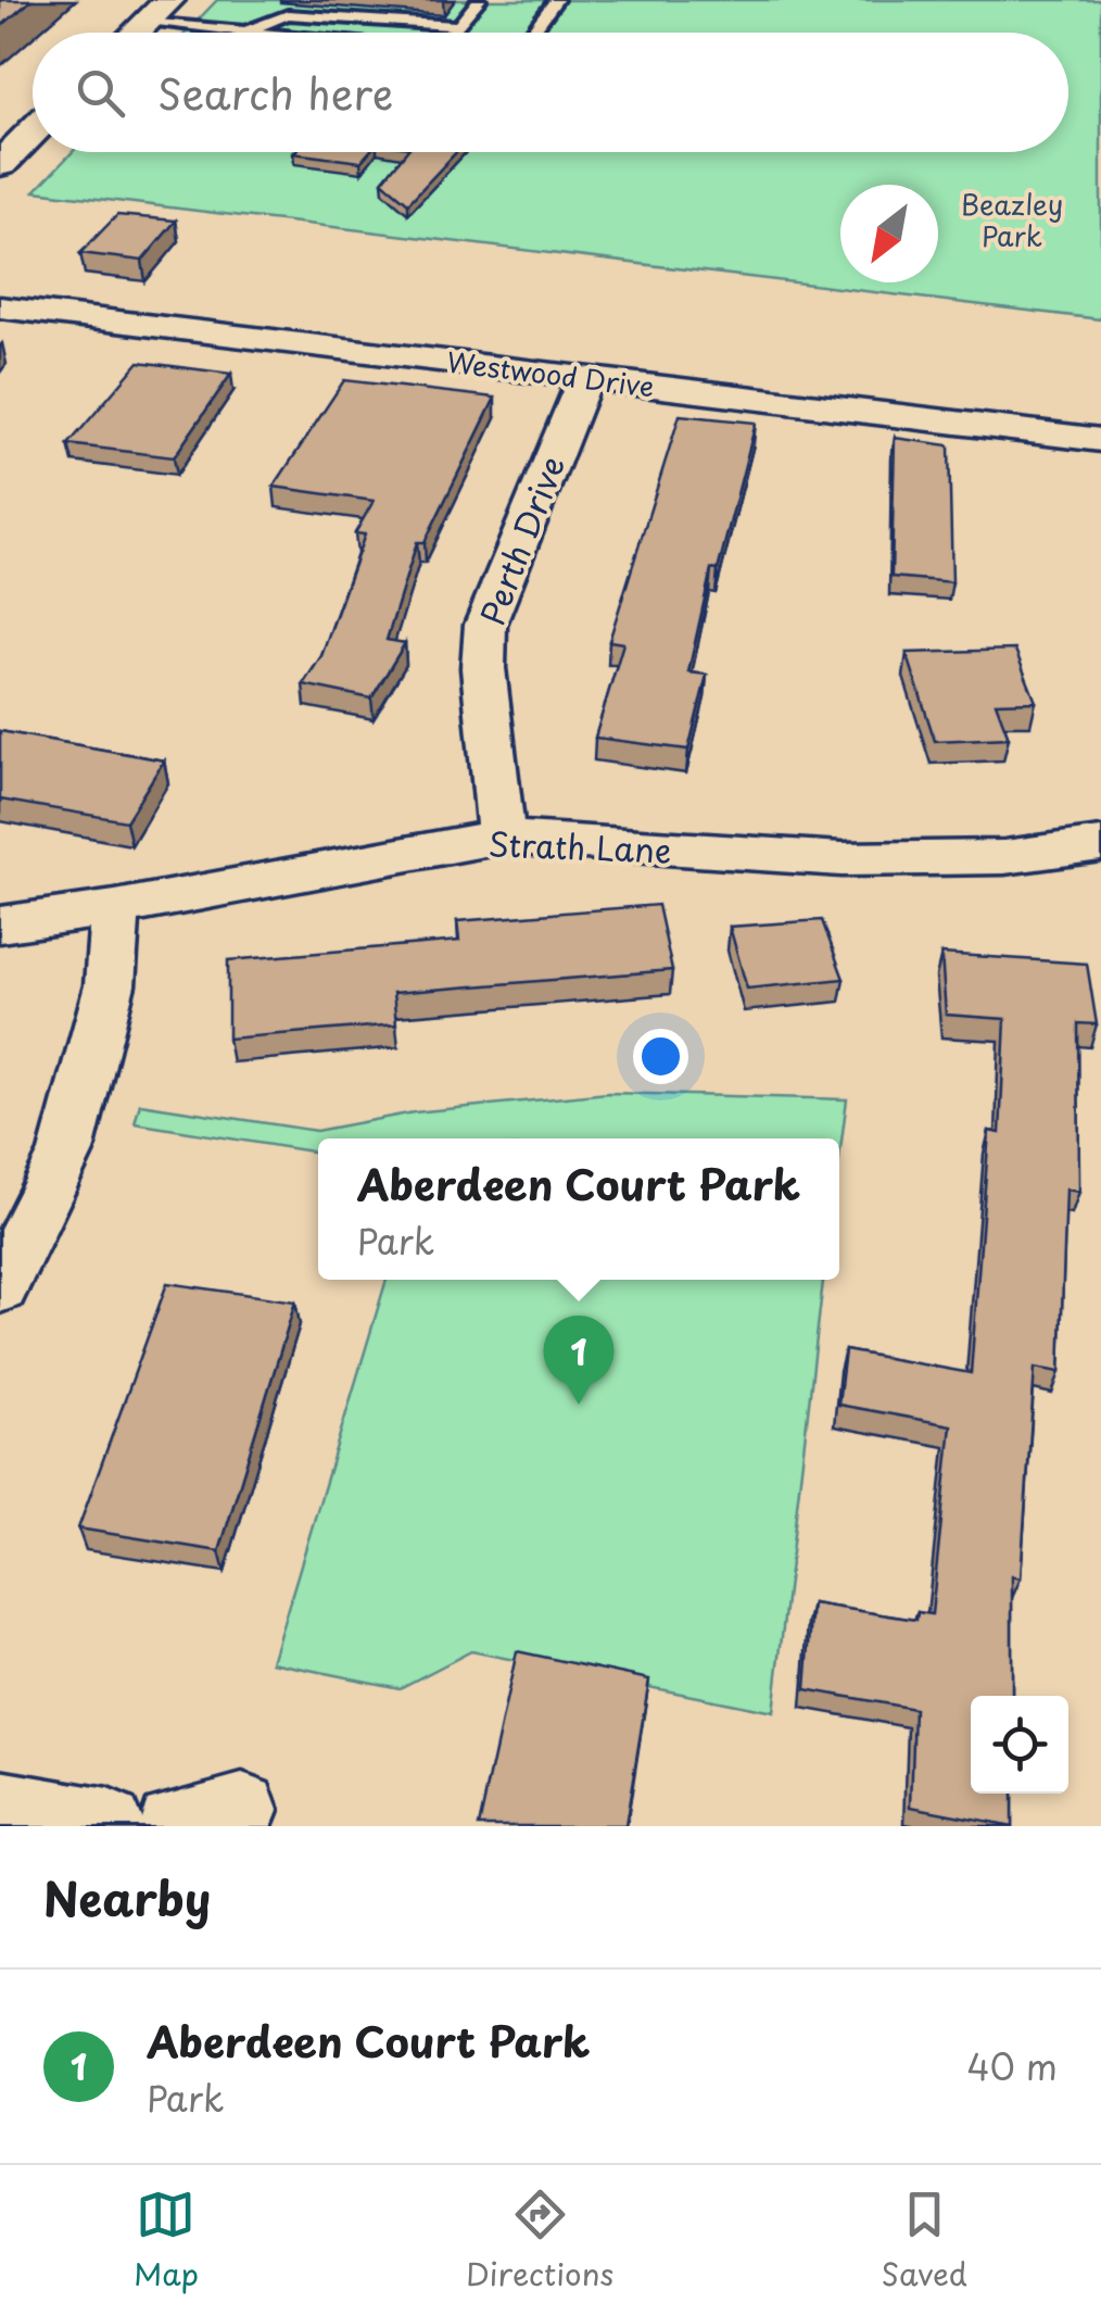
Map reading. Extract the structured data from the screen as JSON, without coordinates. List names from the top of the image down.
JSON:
{
  "streets": {
    "street": ["Westwood Drive", "Perth Drive", "Strath Lane"]
  },
  "crossings": [
    ["Westwood Drive", "Perth Drive"],
    ["Perth Drive", "Strath Lane"]
  ],
  "parks": ["Beazley Park"],
  "north": "bottom left",
  "page": {
    "search": "Search here",
    "popup": ["Aberdeen Court Park", "Park"],
    "pins": "1",
    "heading": "Nearby",
    "list": [
      {
        "mark": "1",
        "name": "Aberdeen Court Park",
        "note": "Park",
        "value": "40 m"
      }
    ],
    "nav": ["Map", "Directions", "Saved"]
  }
}
